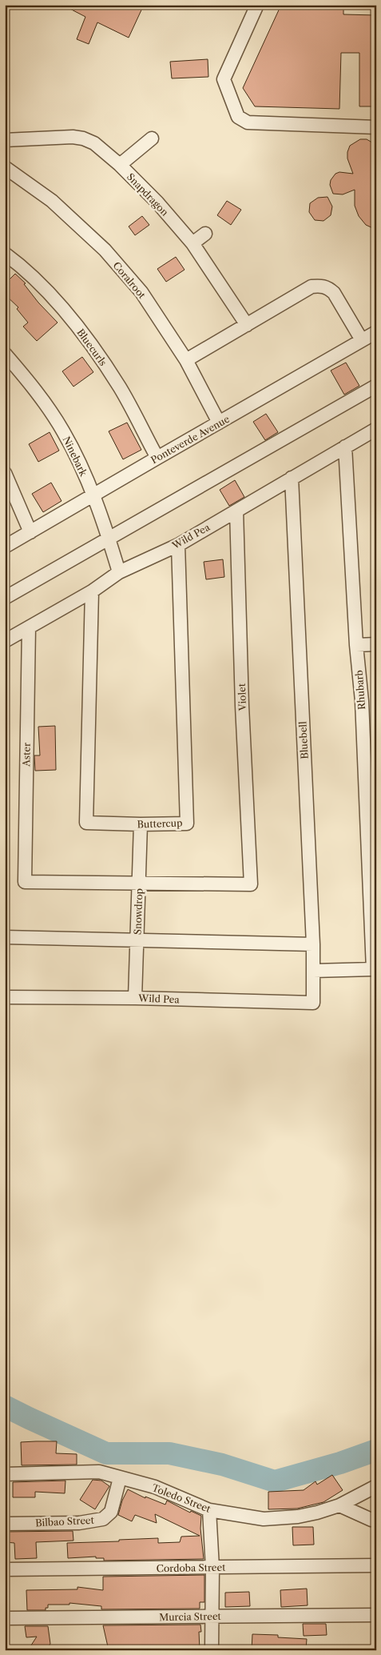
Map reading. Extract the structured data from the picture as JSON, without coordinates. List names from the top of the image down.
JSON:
{
  "streets": {
    "street": [
      "Snapdragon",
      "Coralroot",
      "Bluecurls",
      "Ponteverde Avenue",
      "Ninebark",
      "Wild Pea",
      "Rhubarb",
      "Violet",
      "Bluebell",
      "Aster",
      "Buttercup",
      "Snowdrop",
      "Toledo Street",
      "Bilbao Street",
      "Cordoba Street",
      "Murcia Street"
    ]
  },
  "crossings": [
    ["Coralroot", "Ponteverde Avenue"],
    ["Bluecurls", "Ponteverde Avenue"],
    ["Ponteverde Avenue", "Ninebark"],
    ["Ninebark", "Wild Pea"],
    ["Wild Pea", "Rhubarb"],
    ["Wild Pea", "Violet"],
    ["Wild Pea", "Bluebell"],
    ["Wild Pea", "Aster"],
    ["Wild Pea", "Buttercup"],
    ["Wild Pea", "Snowdrop"],
    ["Rhubarb", "Bluebell"],
    ["Violet", "Aster"],
    ["Violet", "Snowdrop"],
    ["Aster", "Snowdrop"],
    ["Buttercup", "Snowdrop"],
    ["Toledo Street", "Bilbao Street"]
  ]
}
